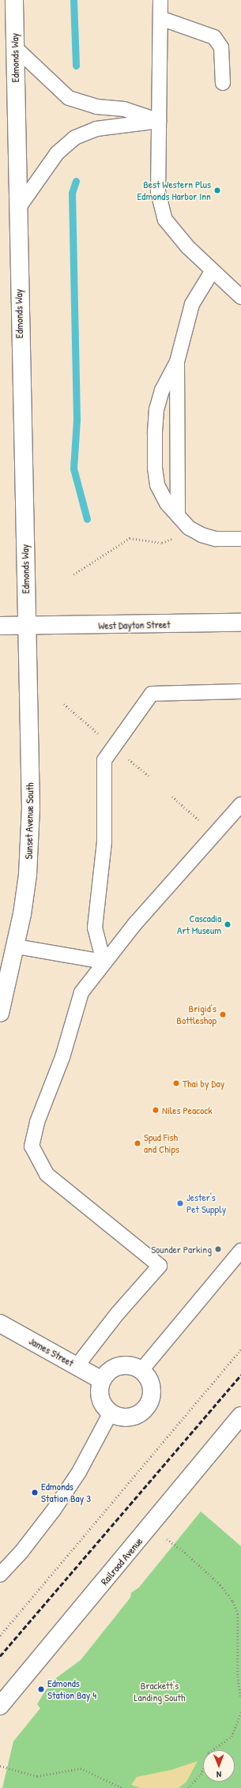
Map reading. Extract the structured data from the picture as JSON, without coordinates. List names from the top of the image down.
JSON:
{
  "streets": {
    "main road": [
      "Edmonds Way",
      "West Dayton Street",
      "Sunset Avenue South",
      "James Street",
      "Railroad Avenue"
    ]
  },
  "crossings": [
    ["Edmonds Way", "West Dayton Street"],
    ["Edmonds Way", "Sunset Avenue South"],
    ["West Dayton Street", "Sunset Avenue South"]
  ],
  "parks": ["Brackett's Landing South"],
  "places": [
    "Best Western Plus Edmonds Harbor Inn",
    "Cascadia Art Museum",
    "Brigid's Bottleshop",
    "Thai by Day",
    "Niles Peacock",
    "Spud Fish and Chips",
    "Jester's Pet Supply",
    "Sounder Parking",
    "Edmonds Station Bay 3",
    "Edmonds Station Bay 4"
  ],
  "north": "bottom"
}
